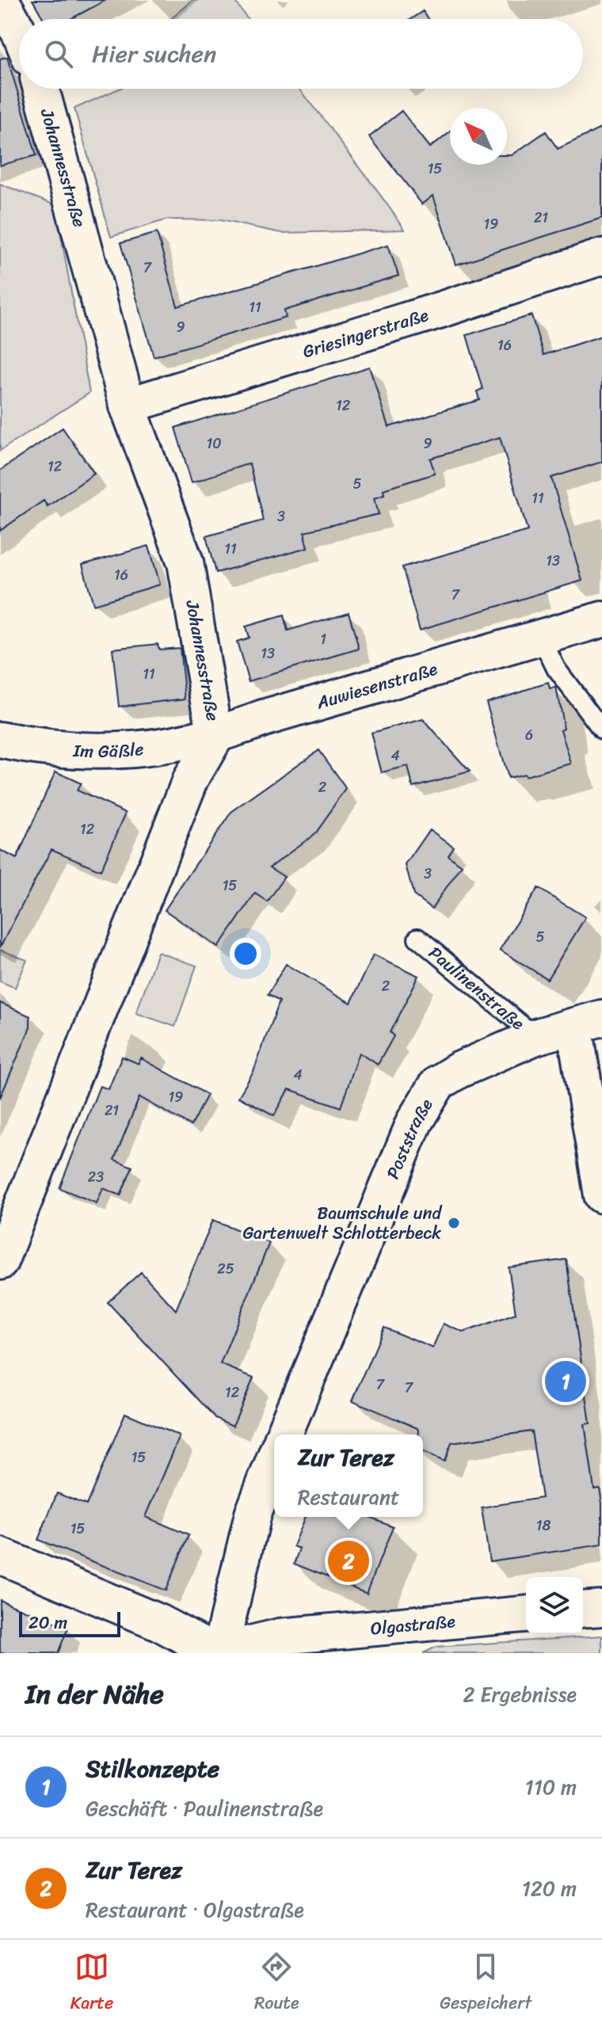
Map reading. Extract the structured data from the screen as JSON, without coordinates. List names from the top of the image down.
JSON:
{
  "streets": {
    "street": [
      "Johannesstraße",
      "Griesingerstraße",
      "Auwiesenstraße",
      "Im Gäßle",
      "Poststraße",
      "Olgastraße"
    ],
    "lane": ["Paulinenstraße"]
  },
  "crossings": [
    ["Johannesstraße", "Griesingerstraße"],
    ["Johannesstraße", "Auwiesenstraße"],
    ["Johannesstraße", "Im Gäßle"],
    ["Auwiesenstraße", "Im Gäßle"],
    ["Paulinenstraße", "Poststraße"]
  ],
  "places": ["Baumschule und Gartenwelt Schlotterbeck"],
  "house_numbers": [
    "15",
    "21",
    "19",
    "7",
    "11",
    "9",
    "16",
    "12",
    "10",
    "9",
    "12",
    "5",
    "11",
    "3",
    "11",
    "13",
    "16",
    "7",
    "1",
    "13",
    "11",
    "6",
    "4",
    "2",
    "12",
    "3",
    "15",
    "5",
    "2",
    "4",
    "19",
    "21",
    "23",
    "25",
    "7",
    "7",
    "12",
    "15",
    "18",
    "15"
  ],
  "scale_bar": "20 m",
  "north": "top left",
  "page": {
    "search": "Hier suchen",
    "pins": ["1", "2"],
    "popup": ["Zur Terez", "Restaurant"],
    "scale": "20 m",
    "heading": ["In der Nähe", "2 Ergebnisse"],
    "list": [
      {
        "mark": "1",
        "name": "Stilkonzepte",
        "note": "Geschäft · Paulinenstraße",
        "value": "110 m"
      },
      {
        "mark": "2",
        "name": "Zur Terez",
        "note": "Restaurant · Olgastraße",
        "value": "120 m"
      }
    ],
    "nav": ["Karte", "Route", "Gespeichert"]
  }
}
